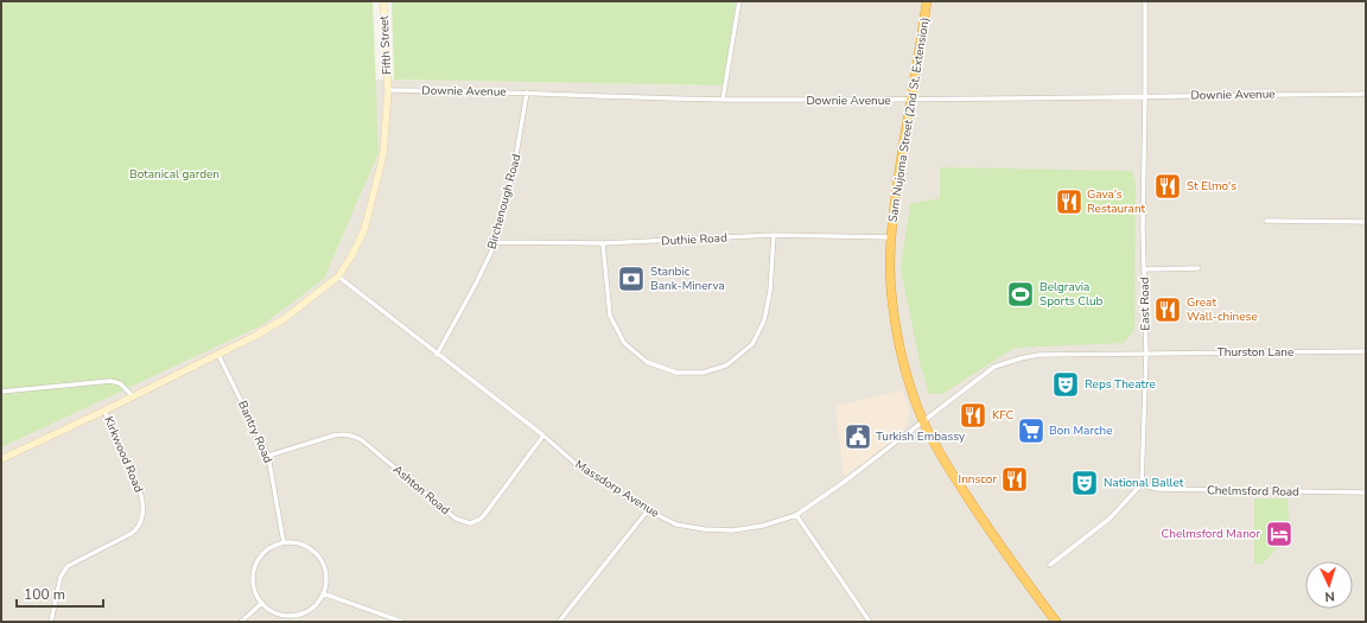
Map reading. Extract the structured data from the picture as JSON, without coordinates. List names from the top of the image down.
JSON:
{
  "streets": {
    "highway": ["Sam Nujoma Street (2nd St. Extension)"],
    "street": [
      "Fifth Street",
      "Downie Avenue",
      "Birchenough Road",
      "Duthie Road",
      "East Road",
      "Thurston Lane",
      "Bantry Road",
      "Kirkwood Road",
      "Massdorp Avenue",
      "Ashton Road",
      "Chelmsford Road"
    ]
  },
  "crossings": [
    ["Fifth Street", "Downie Avenue"],
    ["Fifth Street", "Bantry Road"],
    ["Fifth Street", "Kirkwood Road"],
    ["Fifth Street", "Massdorp Avenue"],
    ["Downie Avenue", "Sam Nujoma Street (2nd St. Extension)"],
    ["Downie Avenue", "Birchenough Road"],
    ["Downie Avenue", "East Road"],
    ["Sam Nujoma Street (2nd St. Extension)", "Duthie Road"],
    ["Sam Nujoma Street (2nd St. Extension)", "Thurston Lane"],
    ["Sam Nujoma Street (2nd St. Extension)", "Massdorp Avenue"],
    ["Birchenough Road", "Duthie Road"],
    ["Birchenough Road", "Massdorp Avenue"],
    ["East Road", "Thurston Lane"],
    ["East Road", "Chelmsford Road"],
    ["Thurston Lane", "Massdorp Avenue"],
    ["Bantry Road", "Ashton Road"],
    ["Massdorp Avenue", "Ashton Road"]
  ],
  "parks": ["Botanical garden"],
  "places": {
    "restaurant": [
      "St Elmo's",
      "Gava’s Restaurant",
      "Great Wall-chinese",
      "KFC",
      "Innscor"
    ],
    "bank": ["Stanbic Bank-Minerva"],
    "sports": ["Belgravia Sports Club"],
    "theatre": ["Reps Theatre", "National Ballet"],
    "supermarket": ["Bon Marche"],
    "public building": ["Turkish Embassy"],
    "hotel": ["Chelmsford Manor"]
  },
  "scale_bar": "100 m",
  "north": "bottom"
}
